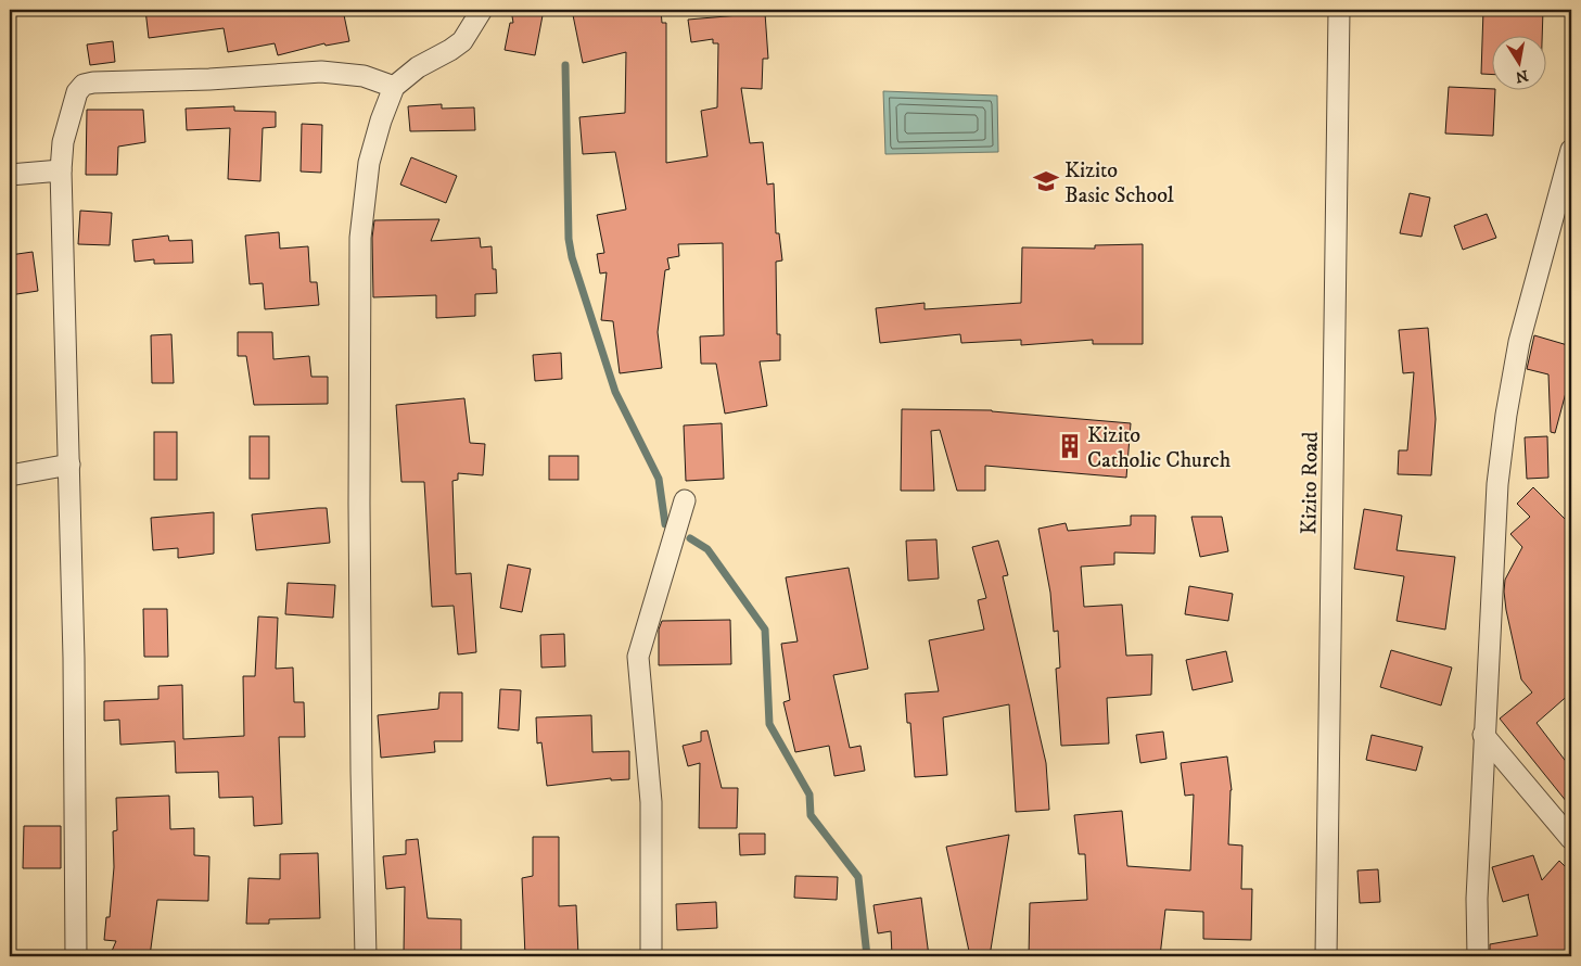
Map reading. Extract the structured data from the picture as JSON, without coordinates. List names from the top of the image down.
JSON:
{
  "streets": {
    "street": ["Kizito Road"]
  },
  "places": {
    "school or university": ["Kizito Basic School"],
    "building": ["Kizito Catholic Church"]
  },
  "north": "bottom"
}
